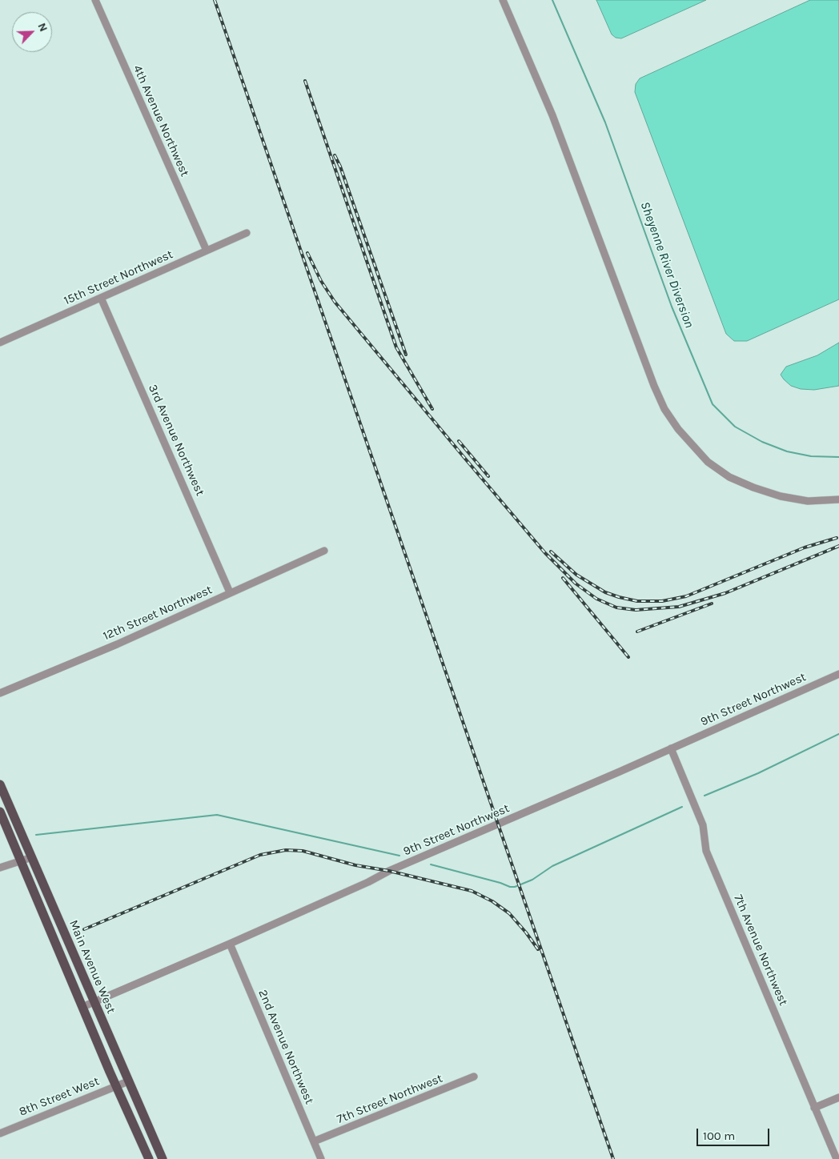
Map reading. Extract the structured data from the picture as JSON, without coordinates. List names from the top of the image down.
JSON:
{
  "streets": {
    "main road": ["Main Avenue West"],
    "street": [
      "4th Avenue Northwest",
      "15th Street Northwest",
      "3rd Avenue Northwest",
      "12th Street Northwest",
      "9th Street Northwest",
      "7th Avenue Northwest",
      "2nd Avenue Northwest",
      "8th Street West",
      "7th Street Northwest"
    ]
  },
  "crossings": [
    ["4th Avenue Northwest", "15th Street Northwest"],
    ["15th Street Northwest", "3rd Avenue Northwest"],
    ["3rd Avenue Northwest", "12th Street Northwest"],
    ["9th Street Northwest", "7th Avenue Northwest"],
    ["9th Street Northwest", "Main Avenue West"],
    ["9th Street Northwest", "2nd Avenue Northwest"],
    ["Main Avenue West", "8th Street West"],
    ["2nd Avenue Northwest", "7th Street Northwest"]
  ],
  "water": ["Sheyenne River Diversion"],
  "scale_bar": "100 m",
  "north": "top right"
}
